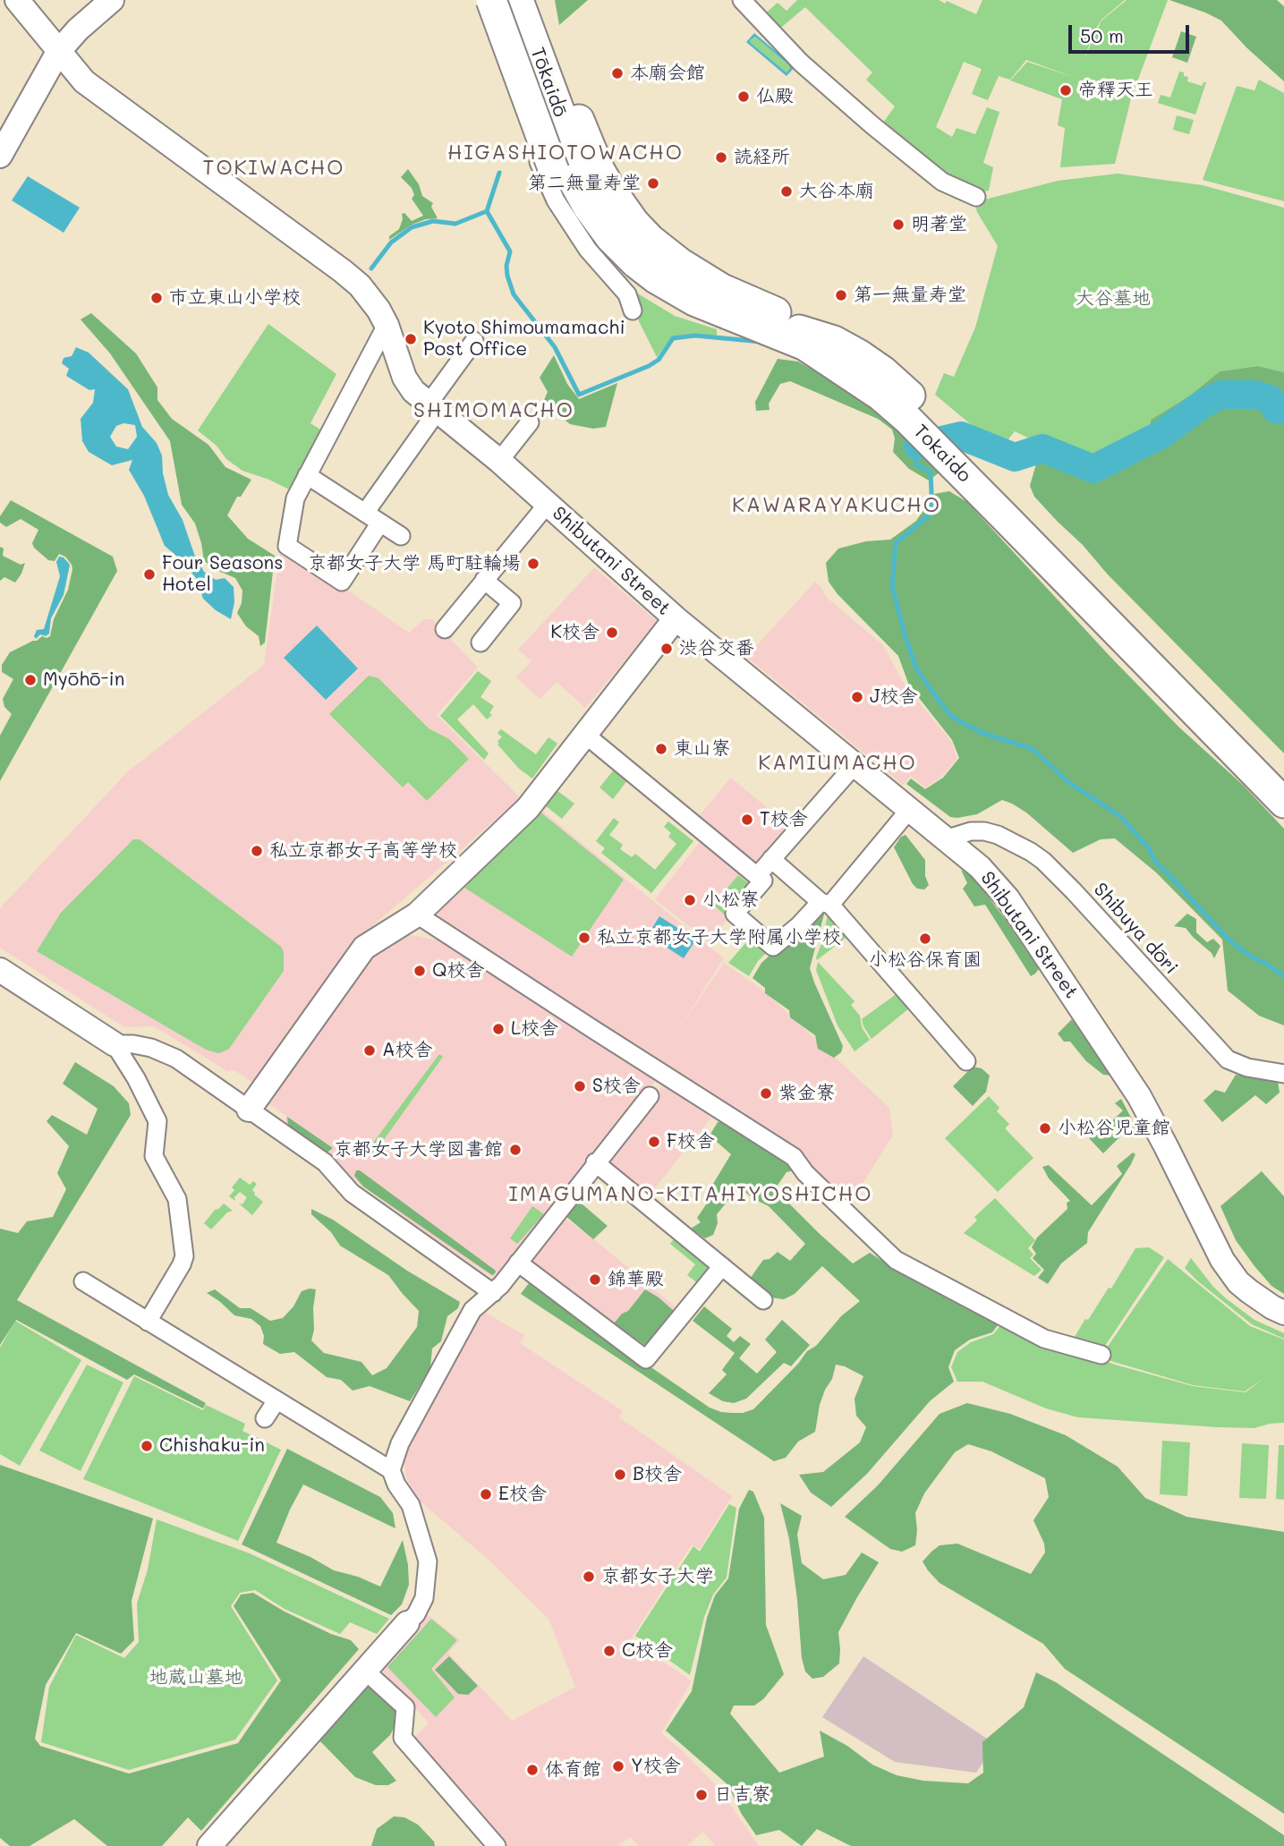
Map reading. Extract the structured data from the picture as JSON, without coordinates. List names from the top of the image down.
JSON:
{
  "streets": {
    "highway": ["Tokaido"],
    "main road": ["Shibutani Street"],
    "street": ["Shibuya dōri"]
  },
  "crossings": [
    ["Shibutani Street", "Shibuya dōri"]
  ],
  "districts": [
    "HIGASHIOTOWACHO",
    "TOKIWACHO",
    "SHIMOMACHO",
    "KAWARAYAKUCHO",
    "KAMIUMACHO",
    "IMAGUMANO-KITAHIYOSHICHO"
  ],
  "parks": ["大谷墓地", "地蔵山墓地"],
  "places": [
    "本廟会館",
    "帝釋天王",
    "仏殿",
    "読経所",
    "第二無量寿堂",
    "大谷本廟",
    "明著堂",
    "第一無量寿堂",
    "市立東山小学校",
    "Kyoto Shimoumamachi Post Office",
    "京都女子大学 馬町駐輪場",
    "Four Seasons Hotel",
    "K校舎",
    "渋谷交番",
    "Myōhō-in",
    "J校舎",
    "東山寮",
    "T校舎",
    "私立京都女子高等学校",
    "小松寮",
    "私立京都女子大学附属小学校",
    "小松谷保育園",
    "Q校舎",
    "L校舎",
    "A校舎",
    "S校舎",
    "紫金寮",
    "小松谷児童館",
    "F校舎",
    "京都女子大学図書館",
    "錦華殿",
    "Chishaku-in",
    "B校舎",
    "E校舎",
    "京都女子大学",
    "C校舎",
    "Y校舎",
    "体育館",
    "日吉寮"
  ],
  "scale_bar": "50 m"
}
